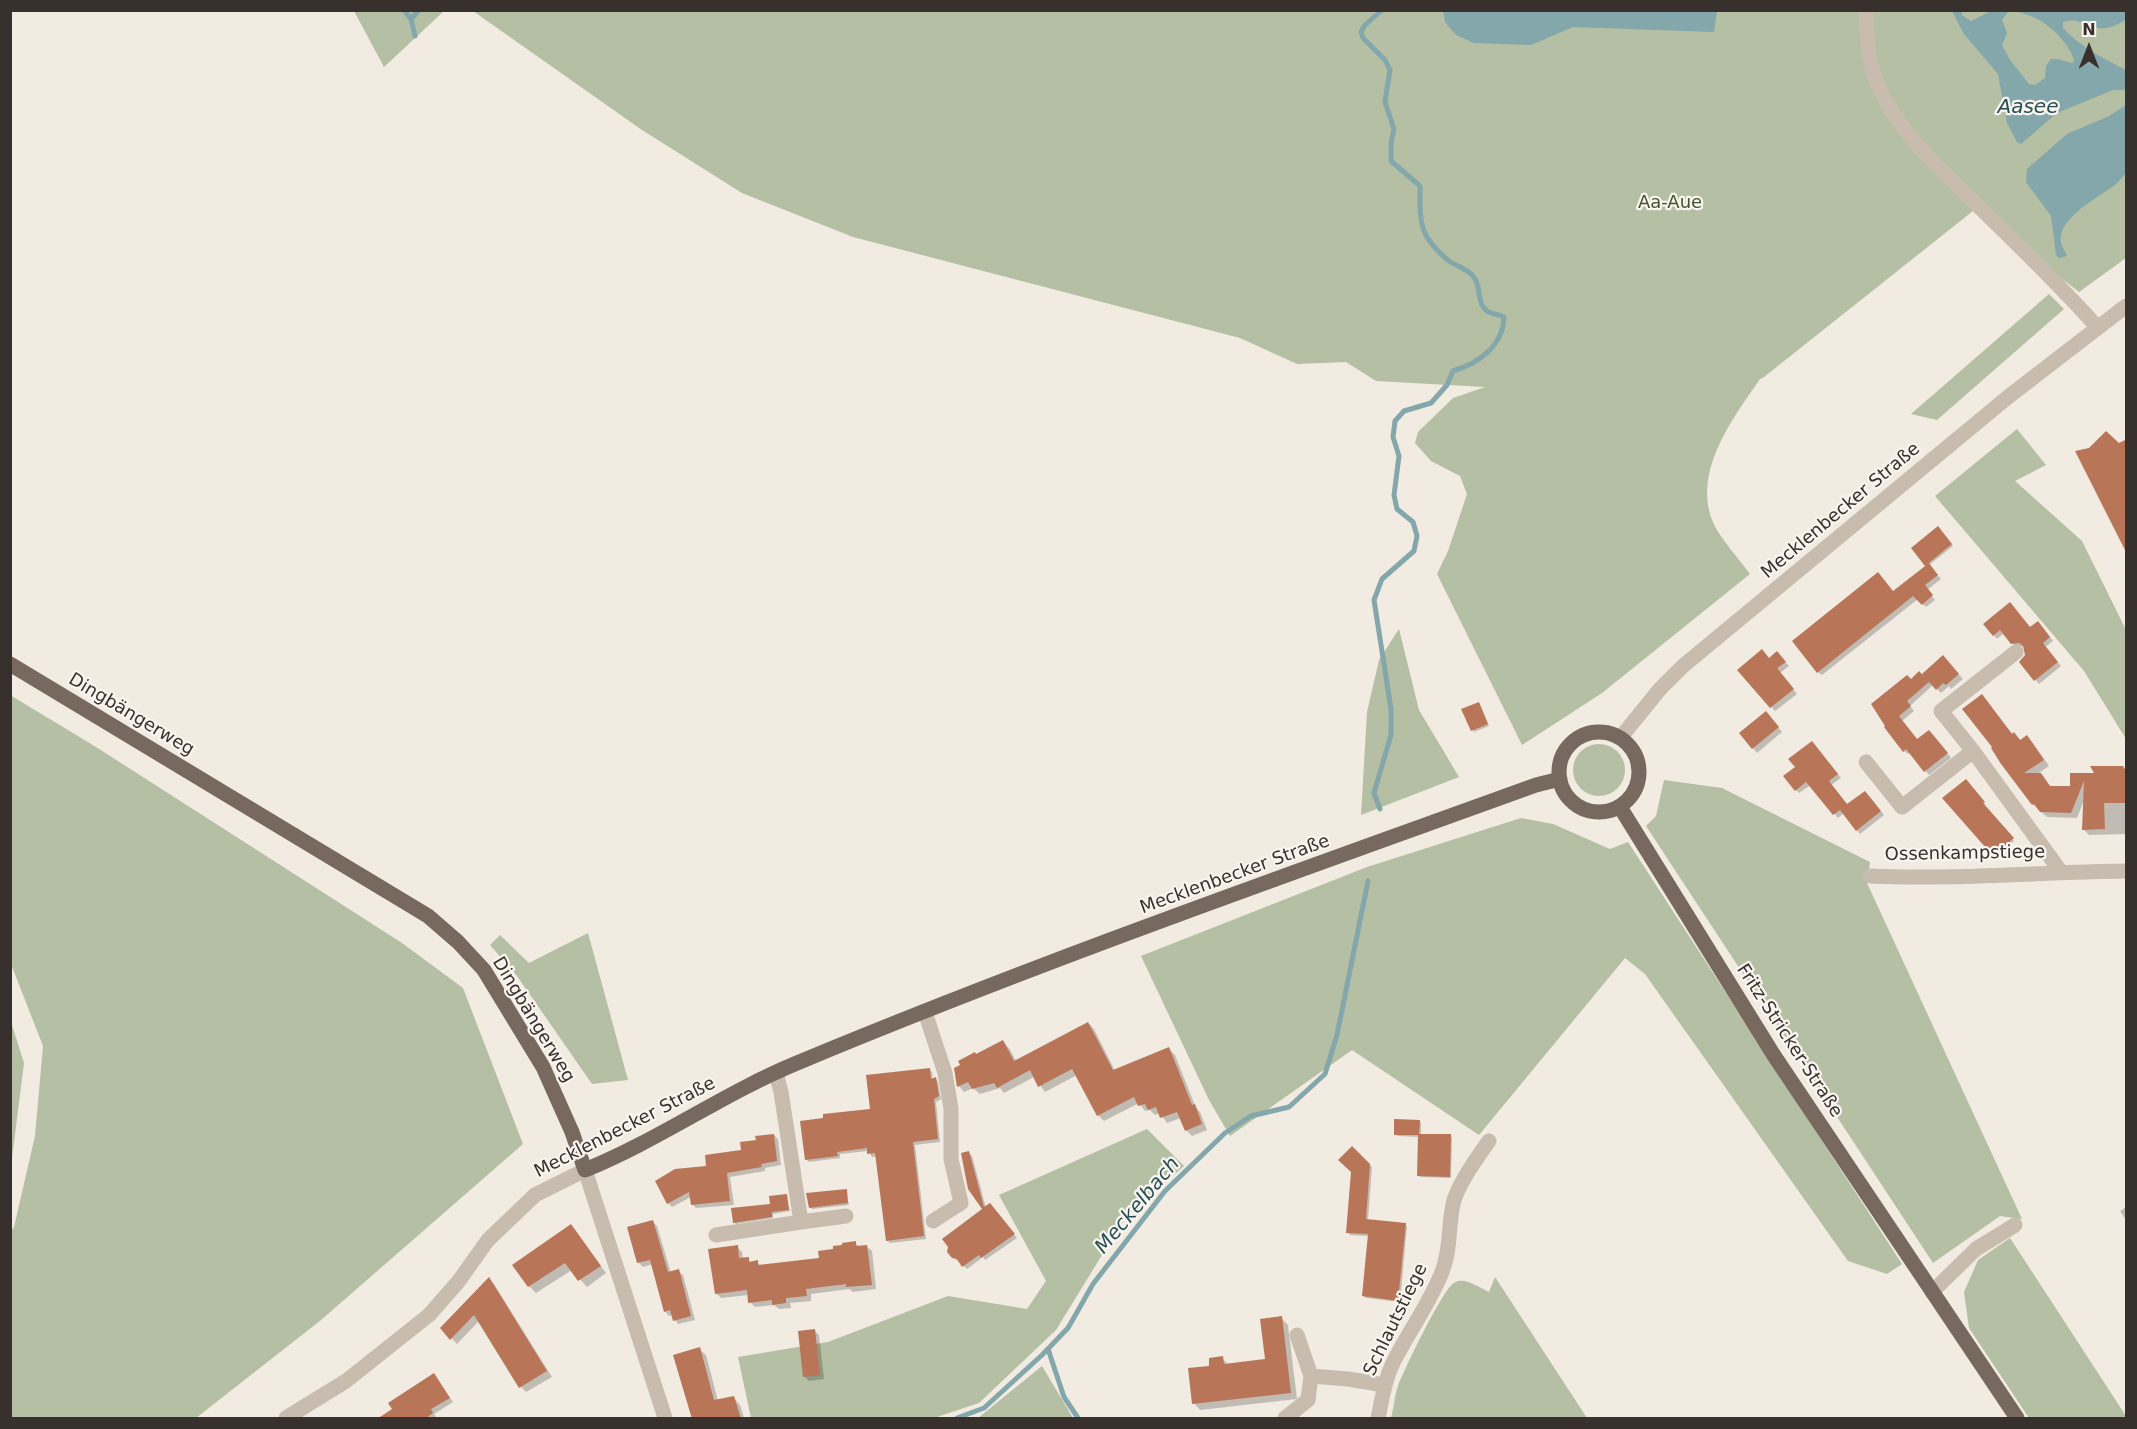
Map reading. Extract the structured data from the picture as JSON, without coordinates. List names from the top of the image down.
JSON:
{
  "streets": {
    "main road": ["Mecklenbecker Straße", "Dingbängerweg", "Fritz-Stricker-Straße"],
    "street": ["Ossenkampstiege", "Schlautstiege"]
  },
  "crossings": [
    ["Mecklenbecker Straße", "Dingbängerweg"],
    ["Mecklenbecker Straße", "Fritz-Stricker-Straße"]
  ],
  "water": ["Aasee", "Meckelbach"],
  "parks": ["Aa-Aue"],
  "north": "top"
}
